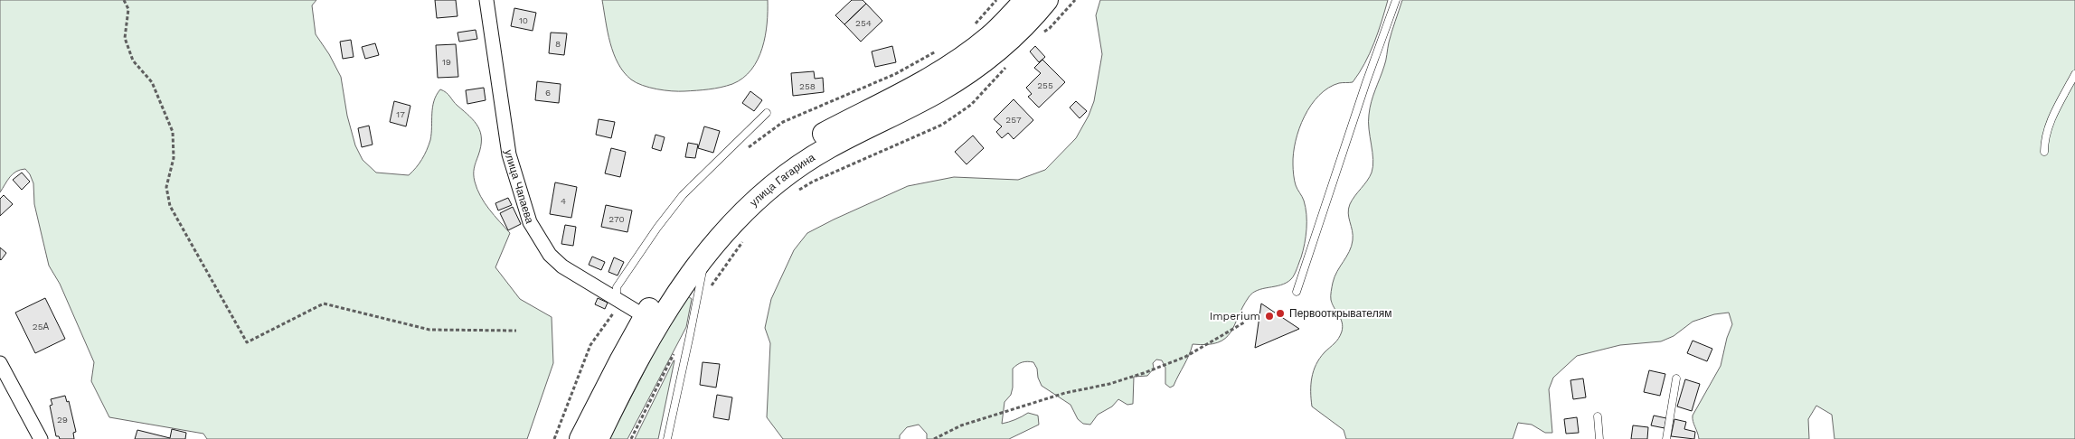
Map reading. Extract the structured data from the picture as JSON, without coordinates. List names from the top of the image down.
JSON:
{
  "streets": {
    "main road": ["улица Гагарина"],
    "street": ["улица Чапаева"]
  },
  "crossings": [
    ["улица Гагарина", "улица Чапаева"]
  ],
  "places": ["Первооткрывателям", "Imperium"],
  "house_numbers": [
    "10",
    "254",
    "8",
    "19",
    "255",
    "258",
    "6",
    "17",
    "257",
    "4",
    "270",
    "25А",
    "29"
  ]
}
